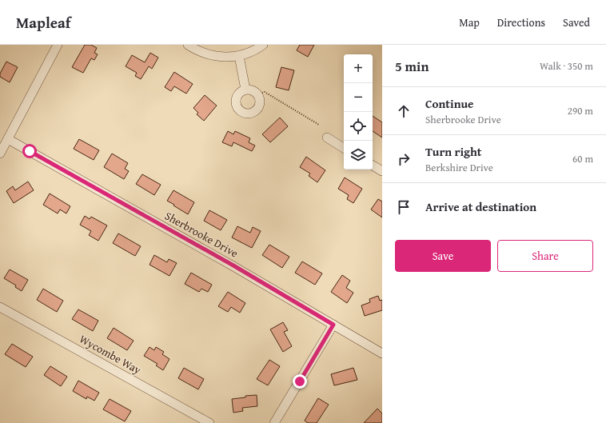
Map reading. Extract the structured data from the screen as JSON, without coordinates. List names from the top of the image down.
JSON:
{
  "streets": {
    "street": ["Sherbrooke Drive", "Wycombe Way"]
  },
  "page": {
    "header": "Mapleaf",
    "nav": ["Map", "Directions", "Saved"],
    "heading": ["5 min", "Walk · 350 m"],
    "map_buttons": ["+", "−"],
    "list": [
      ["Continue", "Sherbrooke Drive", "290 m"],
      ["Turn right", "Berkshire Drive", "60 m"],
      "Arrive at destination"
    ],
    "buttons": ["Save", "Share"]
  }
}
